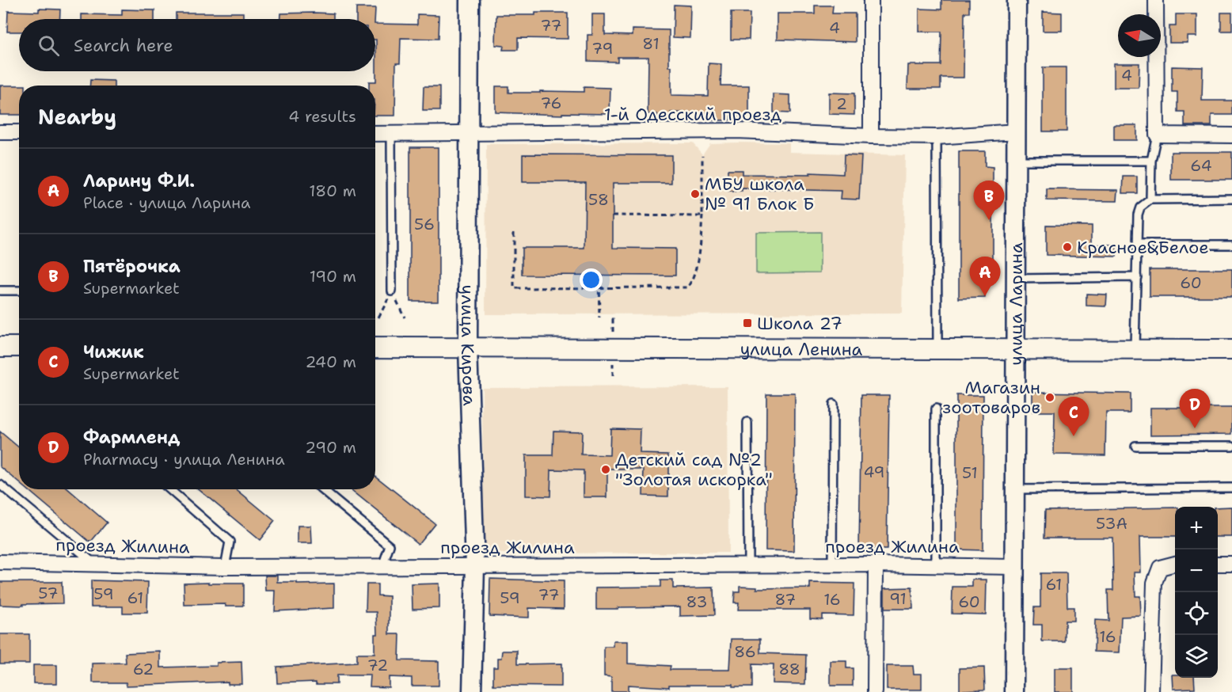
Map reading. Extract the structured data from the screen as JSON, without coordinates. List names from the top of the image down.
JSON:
{
  "streets": {
    "main road": ["улица Ленина"],
    "street": [
      "1-й Одесский проезд",
      "улица Ларина",
      "улица Кирова",
      "проезд Жилина"
    ]
  },
  "crossings": [
    ["1-й Одесский проезд", "улица Ларина"],
    ["1-й Одесский проезд", "улица Кирова"],
    ["улица Ларина", "улица Ленина"],
    ["улица Ларина", "проезд Жилина"],
    ["улица Кирова", "улица Ленина"],
    ["улица Кирова", "проезд Жилина"]
  ],
  "places": {
    "other": [
      "МБУ школа № 91 Блок Б",
      "Красное&Белое",
      "Магазин зоотоваров",
      "Детский сад №2 \"Золотая искорка\""
    ],
    "transit": ["Школа 27"]
  },
  "house_numbers": [
    "77",
    "4",
    "81",
    "79",
    "4",
    "76",
    "2",
    "64",
    "58",
    "56",
    "60",
    "49",
    "51",
    "53А",
    "61",
    "57",
    "59",
    "77",
    "61",
    "59",
    "91",
    "87",
    "16",
    "83",
    "60",
    "16",
    "86",
    "72",
    "62",
    "88"
  ],
  "north": "left",
  "page": {
    "search": "Search here",
    "heading": ["Nearby", "4 results"],
    "list": [
      {
        "mark": "A",
        "name": "Ларину Ф.И.",
        "note": "Place · улица Ларина",
        "value": "180 m"
      },
      {
        "mark": "B",
        "name": "Пятёрочка",
        "note": "Supermarket",
        "value": "190 m"
      },
      {
        "mark": "C",
        "name": "Чижик",
        "note": "Supermarket",
        "value": "240 m"
      },
      {
        "mark": "D",
        "name": "Фармленд",
        "note": "Pharmacy · улица Ленина",
        "value": "290 m"
      }
    ],
    "pins": [
      "B",
      "A",
      "D",
      "C"
    ],
    "map_buttons": ["+", "−"]
  }
}
